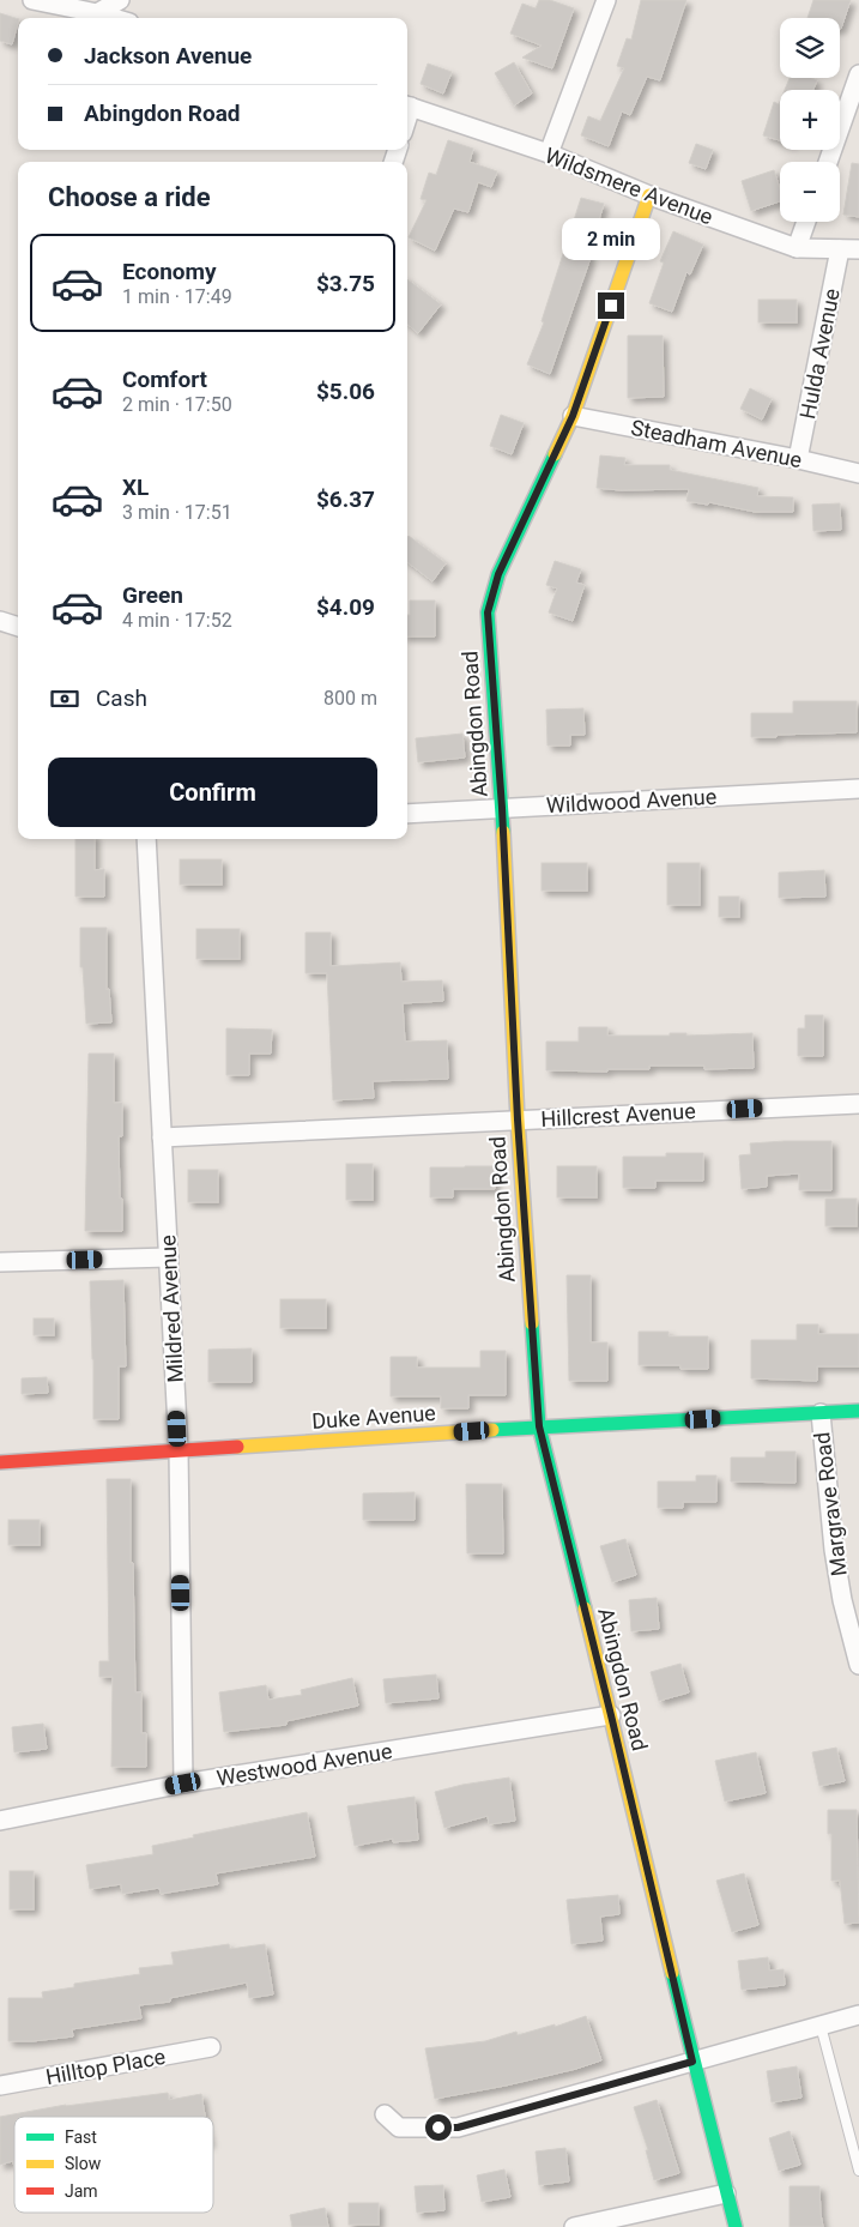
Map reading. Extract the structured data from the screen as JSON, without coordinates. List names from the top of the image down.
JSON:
{
  "streets": {
    "street": [
      "Wildsmere Avenue",
      "Hulda Avenue",
      "Steadham Avenue",
      "Abingdon Road",
      "Wildwood Avenue",
      "Hillcrest Avenue",
      "Mildred Avenue",
      "Duke Avenue",
      "Margrave Road",
      "Westwood Avenue",
      "Hilltop Place"
    ]
  },
  "crossings": [
    ["Wildsmere Avenue", "Hulda Avenue"],
    ["Wildsmere Avenue", "Abingdon Road"],
    ["Hulda Avenue", "Steadham Avenue"],
    ["Steadham Avenue", "Abingdon Road"],
    ["Abingdon Road", "Wildwood Avenue"],
    ["Abingdon Road", "Hillcrest Avenue"],
    ["Abingdon Road", "Duke Avenue"],
    ["Abingdon Road", "Westwood Avenue"],
    ["Hillcrest Avenue", "Mildred Avenue"],
    ["Mildred Avenue", "Duke Avenue"],
    ["Mildred Avenue", "Westwood Avenue"],
    ["Duke Avenue", "Margrave Road"]
  ],
  "legend": ["Fast", "Slow", "Jam"],
  "page": {
    "map_buttons": ["+", "−"],
    "banner": ["Jackson Avenue", "Abingdon Road"],
    "heading": "Choose a ride",
    "bubble": "2 min",
    "list": [
      {
        "name": "Economy",
        "note": "1 min · 17:49",
        "value": "$3.75"
      },
      {
        "name": "Comfort",
        "note": "2 min · 17:50",
        "value": "$5.06"
      },
      {
        "name": "XL",
        "note": "3 min · 17:51",
        "value": "$6.37"
      },
      {
        "name": "Green",
        "note": "4 min · 17:52",
        "value": "$4.09"
      }
    ],
    "pay": ["Cash", "800 m"],
    "buttons": "Confirm"
  }
}
